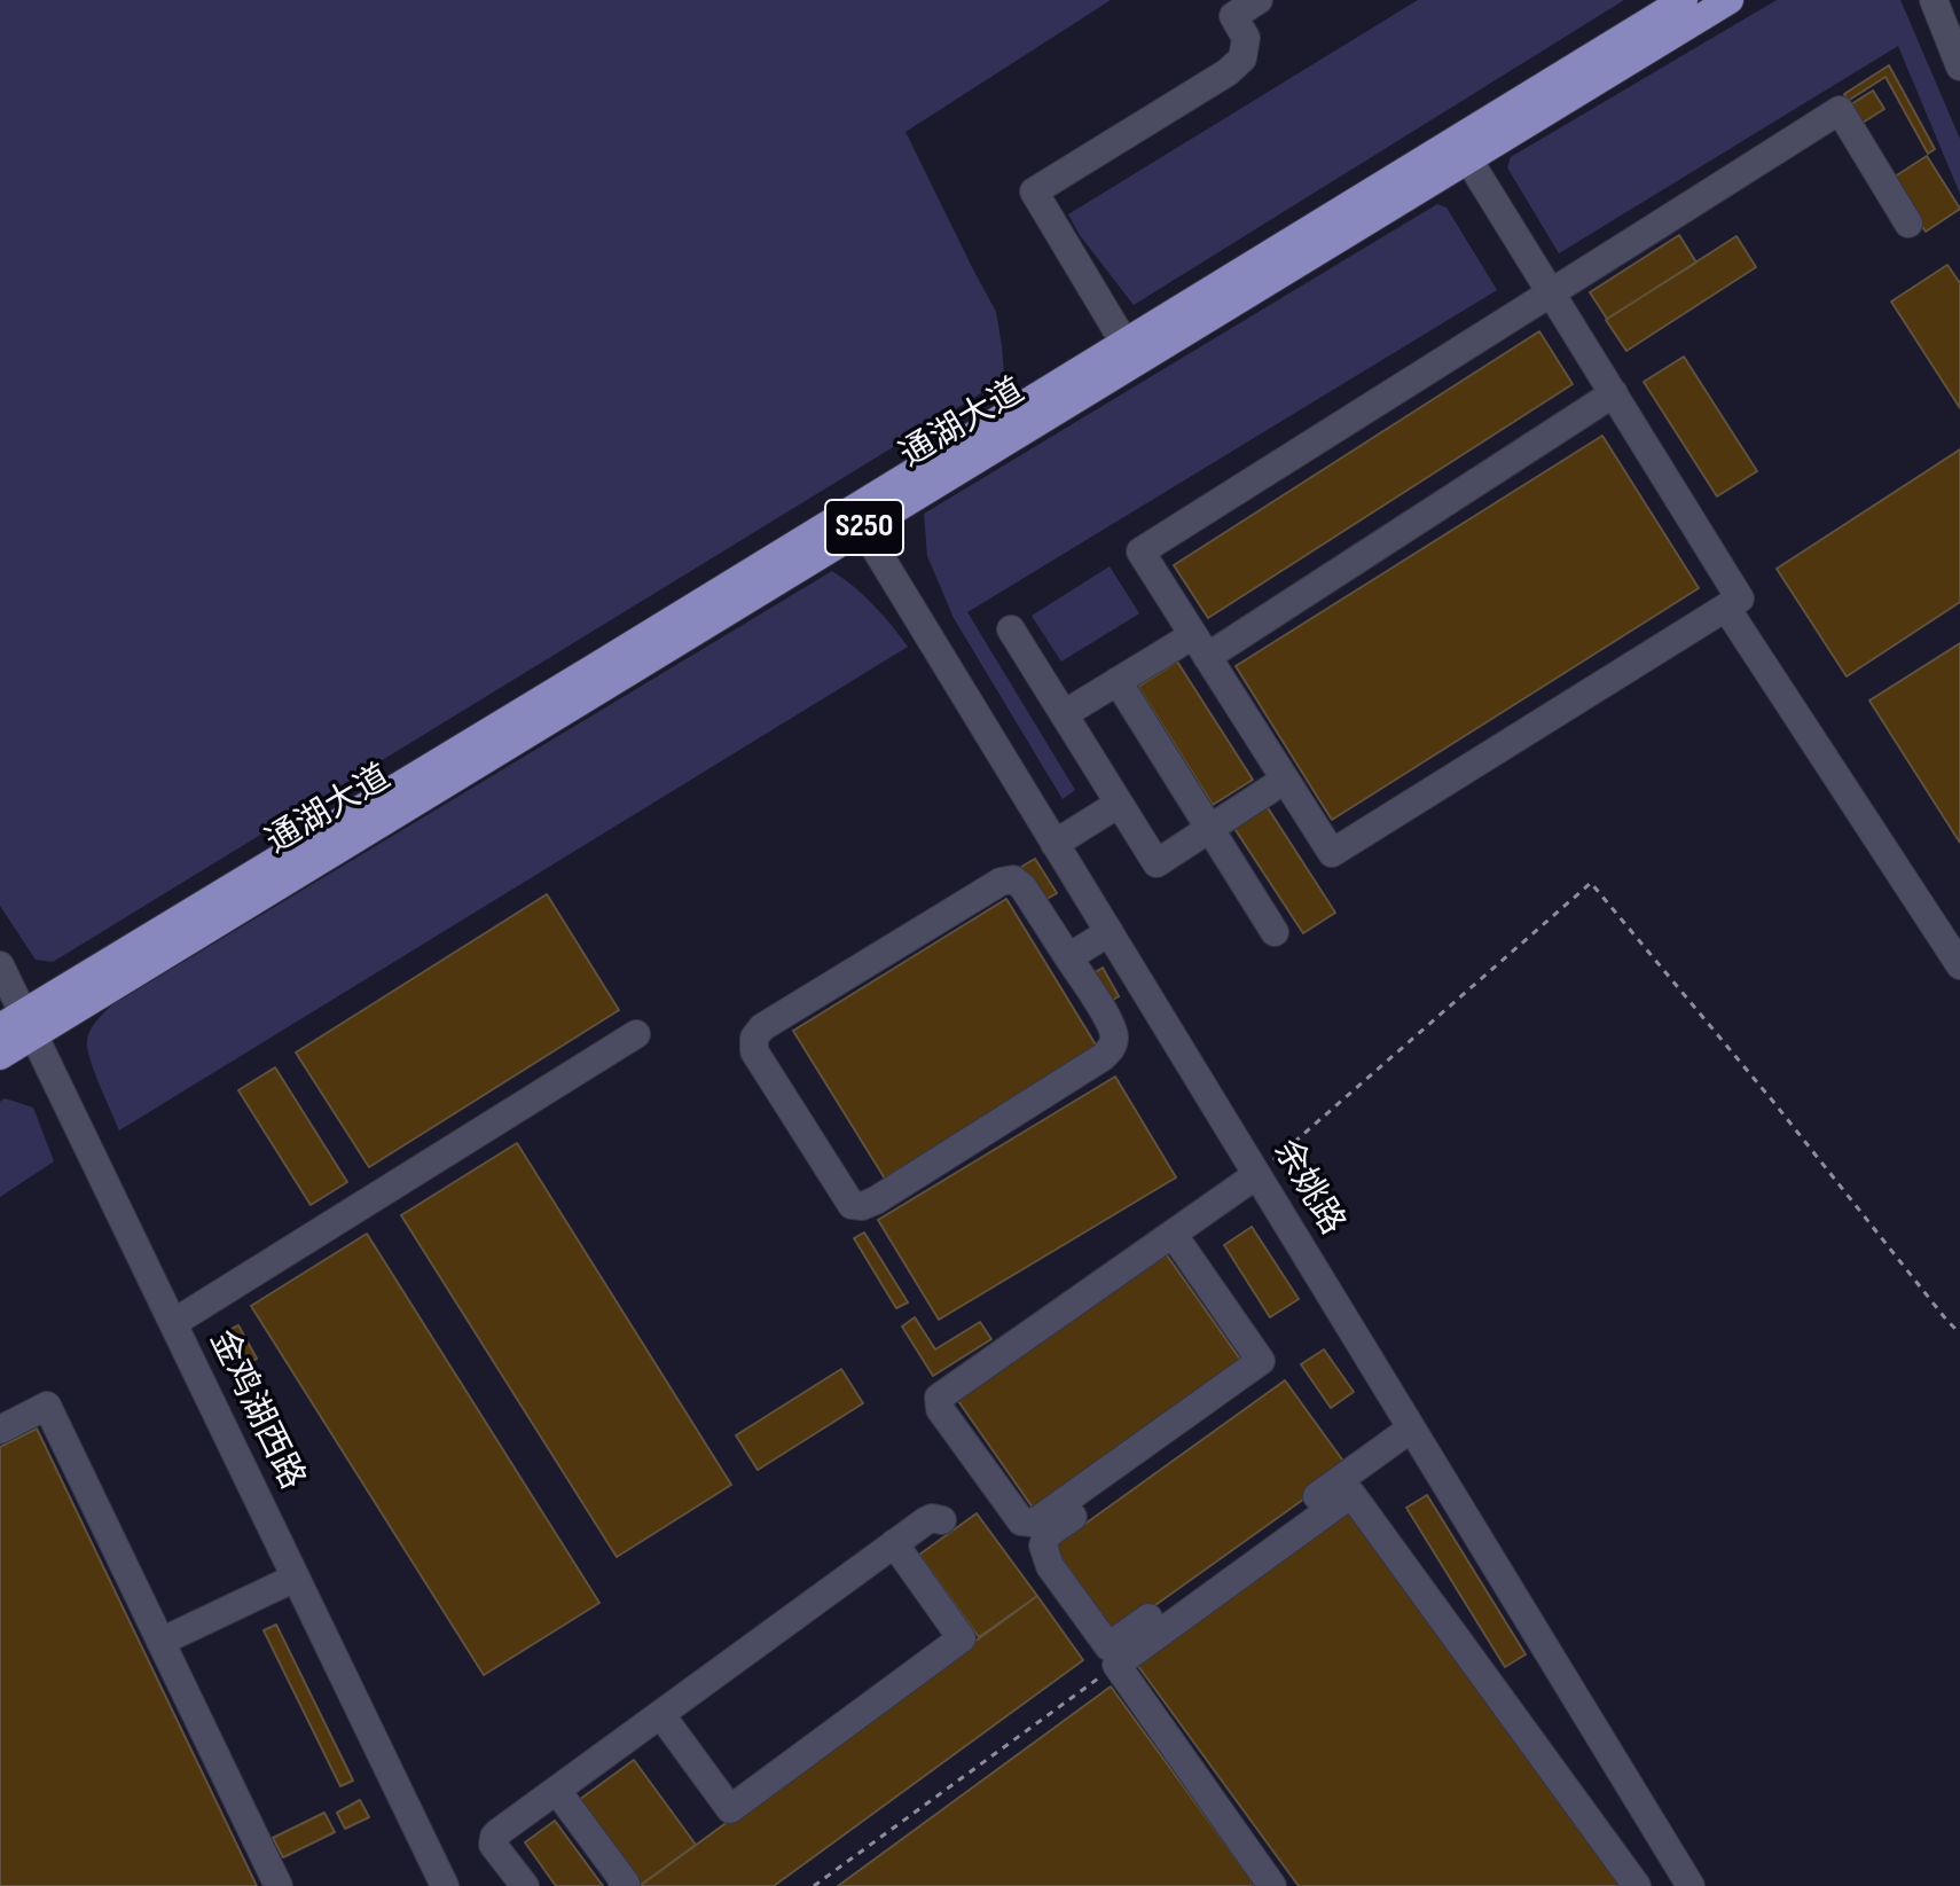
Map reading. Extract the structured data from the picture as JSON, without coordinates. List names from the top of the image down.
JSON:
{
  "streets": {
    "main road": ["通湖大道", "S250"],
    "street": ["余姚路", "金鸡湖西路"]
  },
  "crossings": [
    ["通湖大道", "余姚路"],
    ["通湖大道", "金鸡湖西路"]
  ]
}
